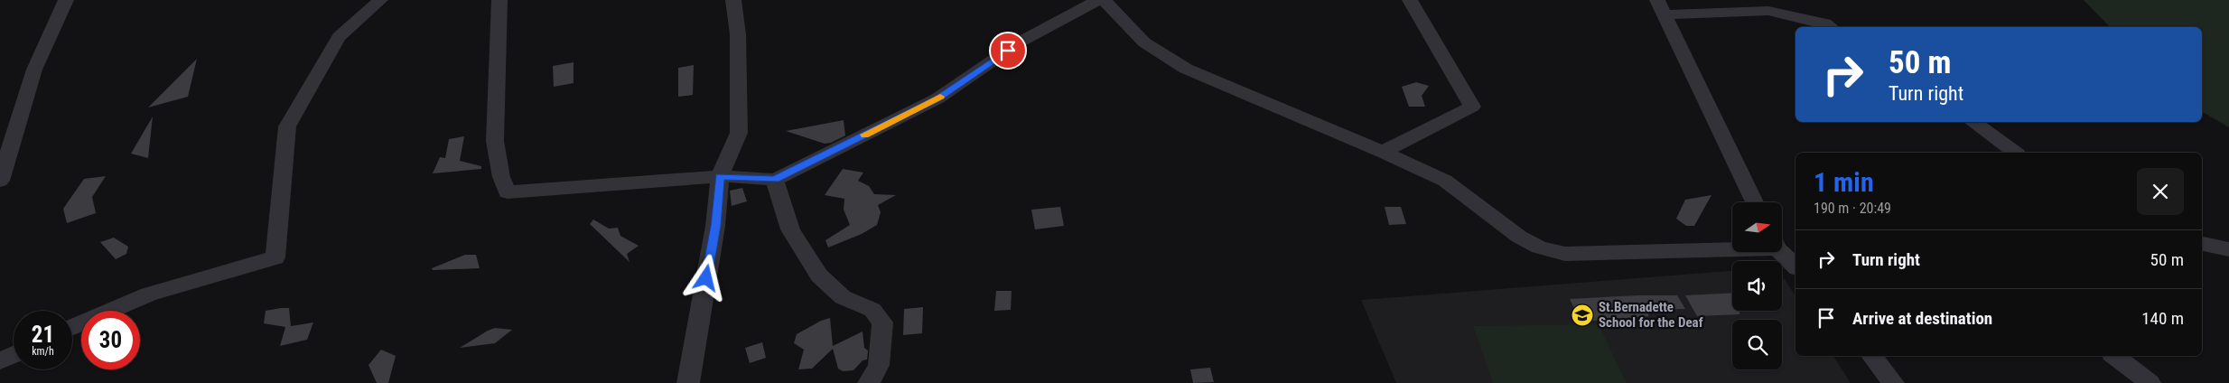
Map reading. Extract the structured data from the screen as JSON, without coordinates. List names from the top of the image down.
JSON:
{
  "places": {
    "school or university": ["St.Bernadette School for the Deaf"]
  },
  "north": "right",
  "page": {
    "turn": ["50 m", "Turn right"],
    "heading": ["1 min", "190 m · 20:49"],
    "list": [
      {
        "name": "Turn right",
        "value": "50 m"
      },
      {
        "name": "Arrive at destination",
        "value": "140 m"
      }
    ],
    "speed": "21 km/h",
    "limit": "30"
  }
}
